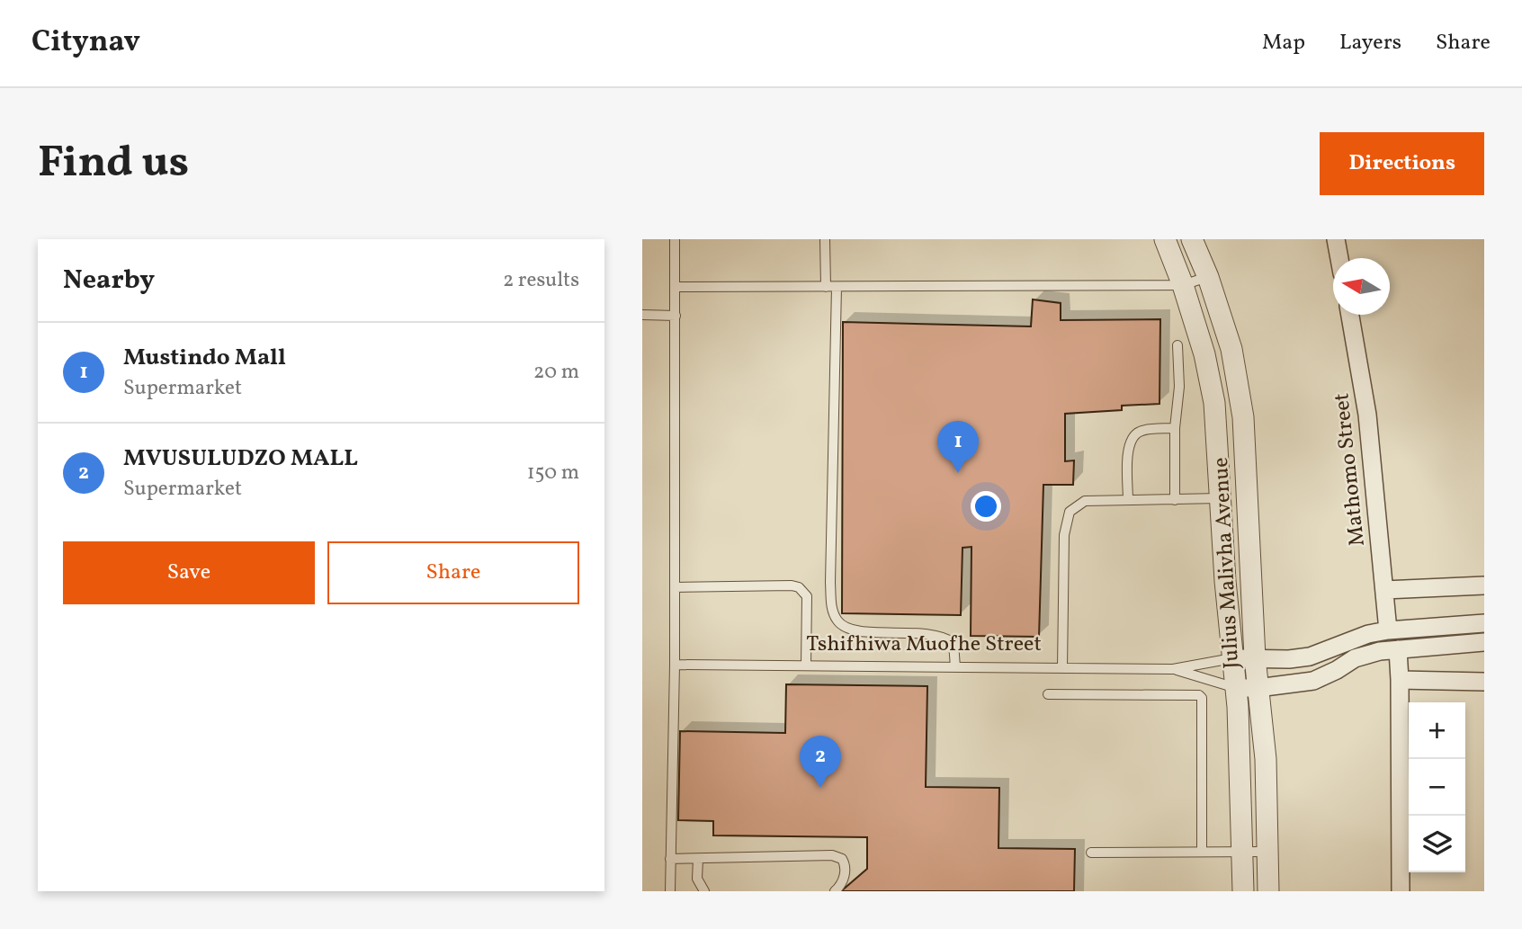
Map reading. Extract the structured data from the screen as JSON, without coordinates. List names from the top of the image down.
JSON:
{
  "streets": {
    "street": ["Mathomo Street", "Julius Malivha Avenue", "Tshifhiwa Muofhe Street"]
  },
  "crossings": [
    ["Mathomo Street", "Tshifhiwa Muofhe Street"],
    ["Julius Malivha Avenue", "Tshifhiwa Muofhe Street"]
  ],
  "north": "left",
  "page": {
    "header": "Citynav",
    "nav": ["Map", "Layers", "Share"],
    "buttons": [
      "Directions",
      ["Save", "Share"]
    ],
    "title": "Find us",
    "heading": ["Nearby", "2 results"],
    "list": [
      {
        "mark": "1",
        "name": "Mustindo Mall",
        "note": "Supermarket",
        "value": "20 m"
      },
      {
        "mark": "2",
        "name": "MVUSULUDZO MALL",
        "note": "Supermarket",
        "value": "150 m"
      }
    ],
    "pins": ["1", "2"],
    "map_buttons": ["+", "−"]
  }
}
